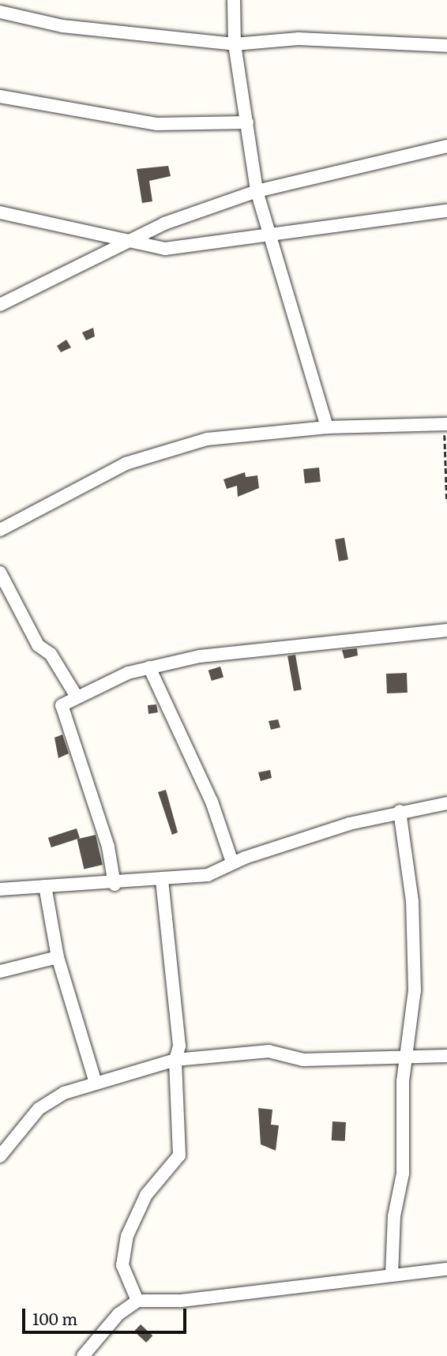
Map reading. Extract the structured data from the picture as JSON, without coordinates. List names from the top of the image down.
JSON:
{
  "scale_bar": "100 m"
}
